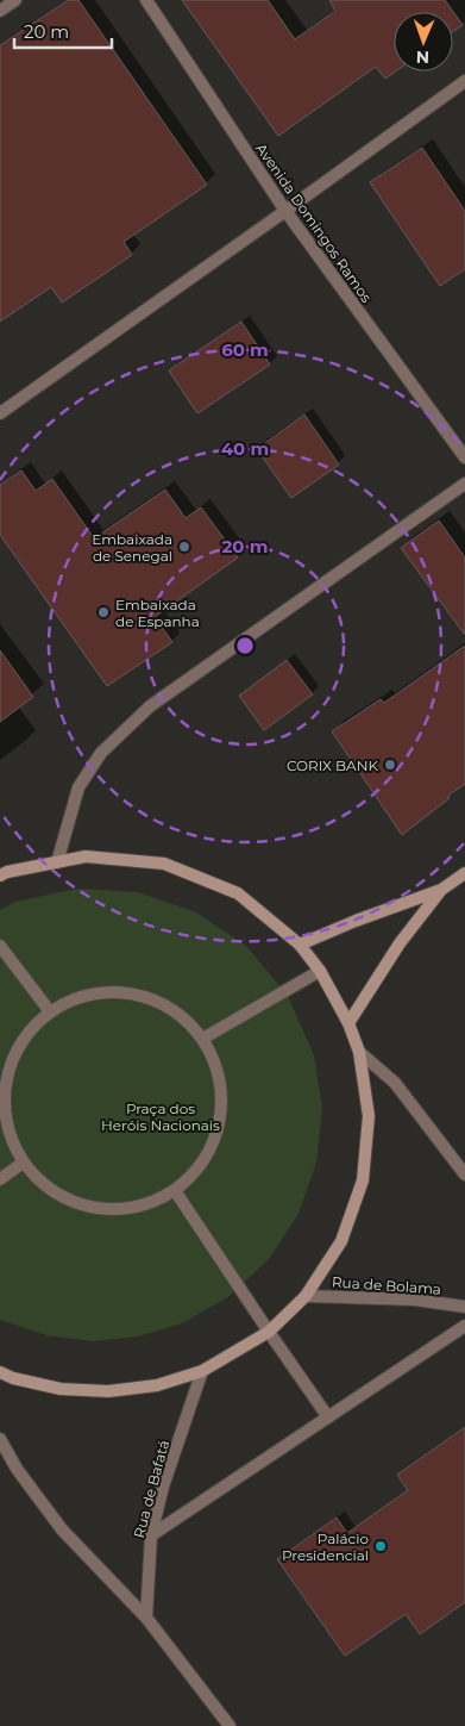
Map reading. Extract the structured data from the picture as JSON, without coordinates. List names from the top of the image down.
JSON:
{
  "streets": {
    "street": ["Avenida Domingos Ramos", "Rua de Bolama", "Rua de Bafatá"]
  },
  "parks": ["Praça dos Heróis Nacionais"],
  "places": [
    "Embaixada de Senegal",
    "Embaixada de Espanha",
    "CORIX BANK",
    "Palácio Presidencial"
  ],
  "scale_bar": "20 m",
  "north": "bottom",
  "rings": ["60 m", "40 m", "20 m"]
}
